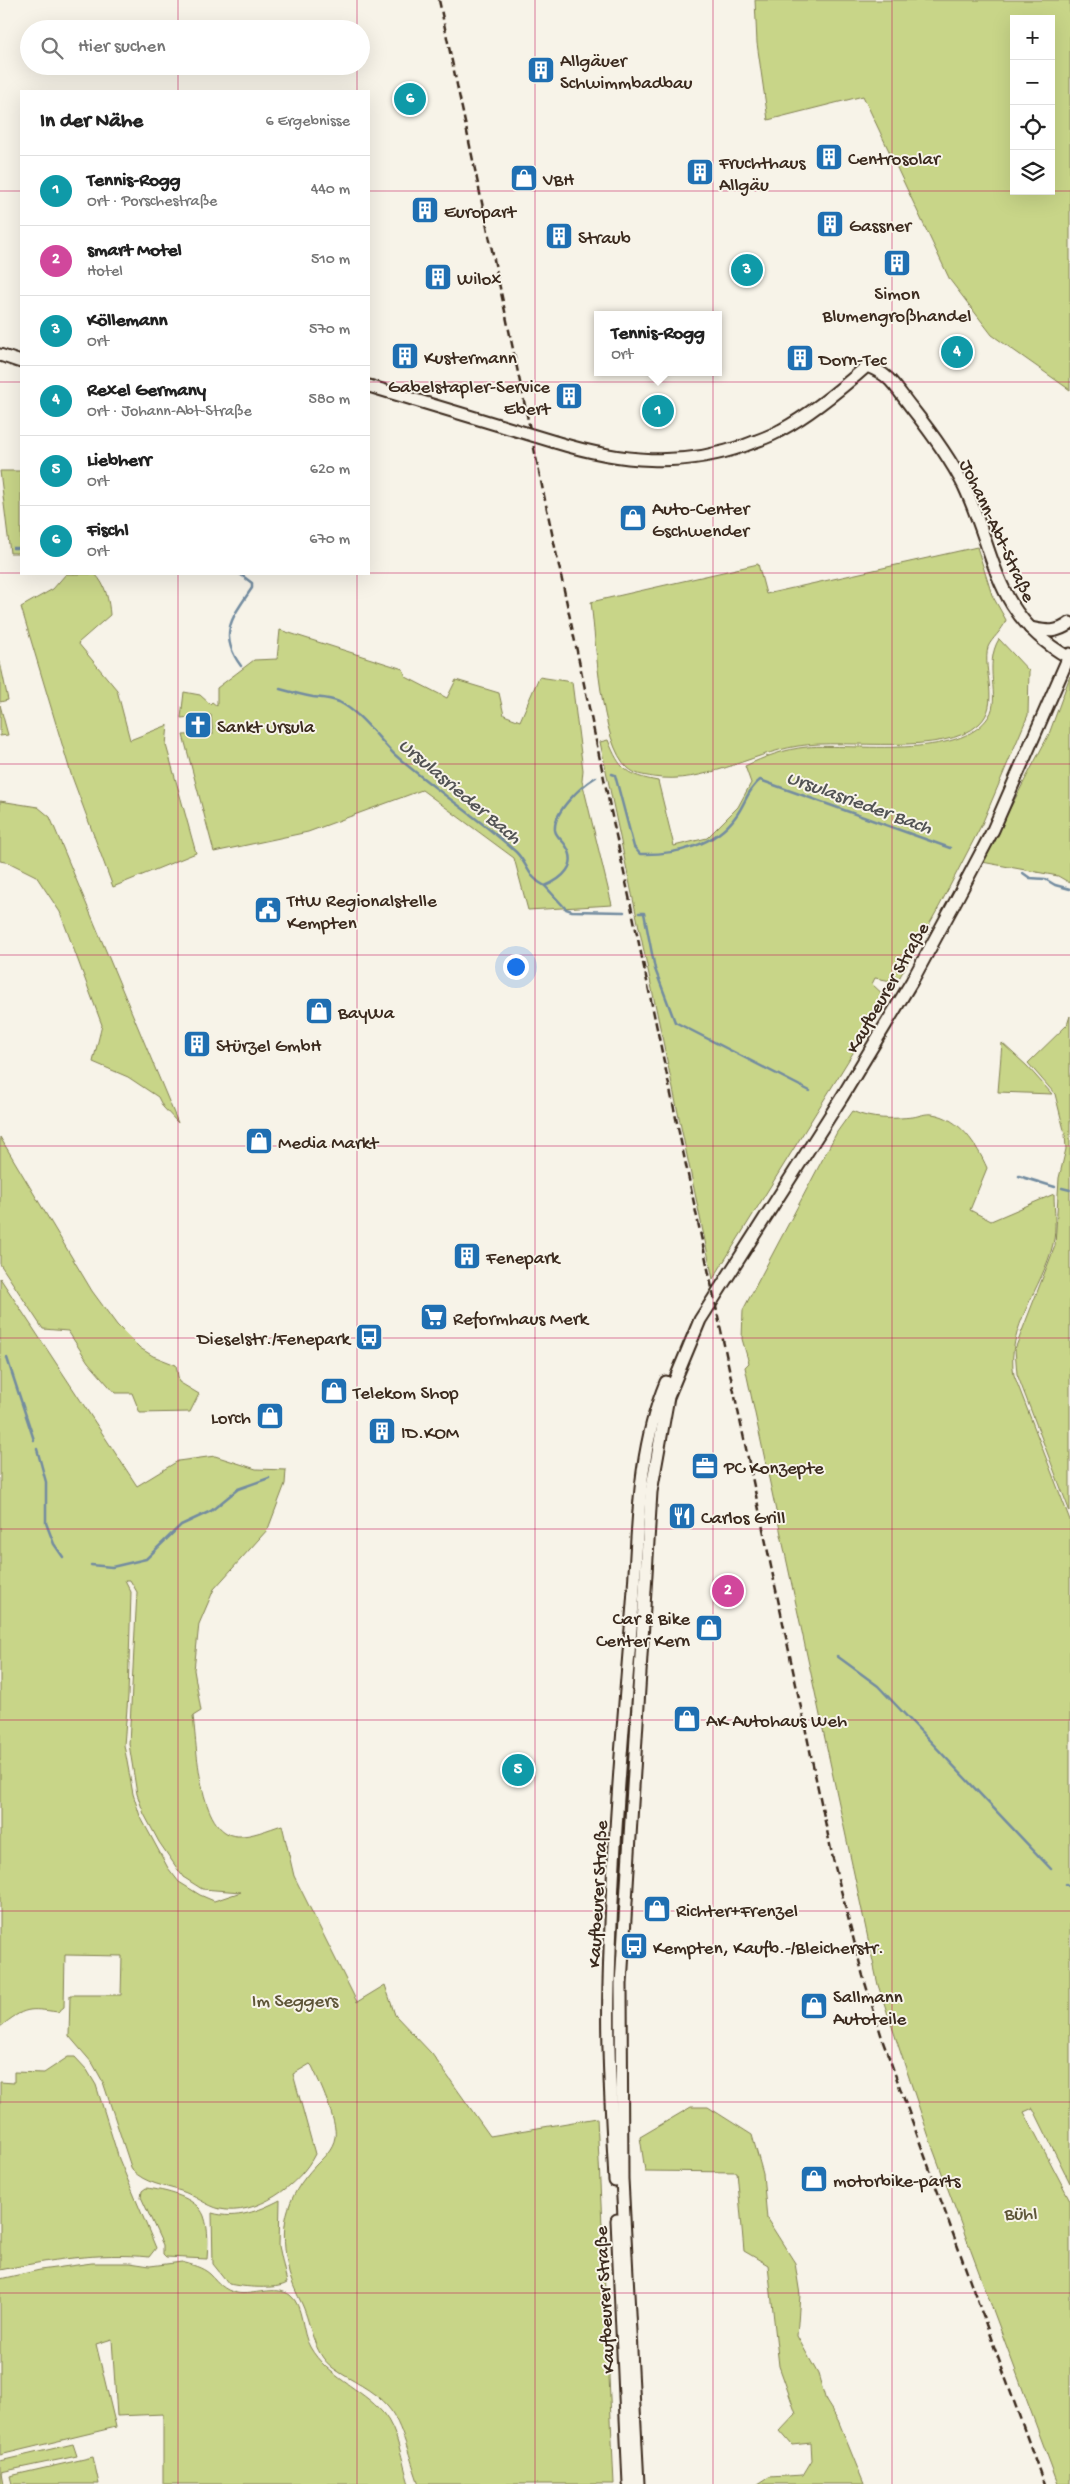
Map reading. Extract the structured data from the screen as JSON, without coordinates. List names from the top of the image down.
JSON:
{
  "streets": {
    "main road": ["Johann-Abt-Straße", "Kaufbeurer Straße"]
  },
  "crossings": [
    ["Johann-Abt-Straße", "Kaufbeurer Straße"]
  ],
  "water": ["Ursulasrieder Bach"],
  "parks": ["Im Seggers", "Bühl"],
  "places": {
    "building": [
      "Allgäuer Schwimmbadbau",
      "Centrosolar",
      "Fruchthaus Allgäu",
      "Europart",
      "Gassner",
      "Straub",
      "Simon Blumengroßhandel",
      "Wilox",
      "Kustermann",
      "Dorn-Tec",
      "Gabelstapler-Service Ebert",
      "Stürzel GmbH",
      "Fenepark",
      "ID.KOM"
    ],
    "shop": [
      "VBH",
      "Auto-Center Gschwender",
      "BayWa",
      "Media Markt",
      "Telekom Shop",
      "Lorch",
      "Car & Bike Center Kern",
      "AK Autohaus Weh",
      "Richter+Frenzel",
      "Sallmann Autoteile",
      "motorbike-parts"
    ],
    "church": ["Sankt Ursula"],
    "public building": ["THW Regionalstelle Kempten"],
    "supermarket": ["Reformhaus Merk"],
    "bus stop": ["Dieselstr./Fenepark", "Kempten, Kaufb.-/Bleicherstr."],
    "office": ["PC Konzepte"],
    "restaurant": ["Carlos Grill"]
  },
  "page": {
    "map_buttons": ["+", "−"],
    "search": "Hier suchen",
    "pins": [
      "6",
      "3",
      "4",
      "1",
      "2",
      "5"
    ],
    "heading": ["In der Nähe", "6 Ergebnisse"],
    "list": [
      {
        "mark": "1",
        "name": "Tennis-Rogg",
        "note": "Ort · Porschestraße",
        "value": "440 m"
      },
      {
        "mark": "2",
        "name": "smart Motel",
        "note": "Hotel",
        "value": "510 m"
      },
      {
        "mark": "3",
        "name": "Köllemann",
        "note": "Ort",
        "value": "570 m"
      },
      {
        "mark": "4",
        "name": "Rexel Germany",
        "note": "Ort · Johann-Abt-Straße",
        "value": "580 m"
      },
      {
        "mark": "5",
        "name": "Liebherr",
        "note": "Ort",
        "value": "620 m"
      },
      {
        "mark": "6",
        "name": "Fischl",
        "note": "Ort",
        "value": "670 m"
      }
    ],
    "popup": ["Tennis-Rogg", "Ort"]
  }
}
